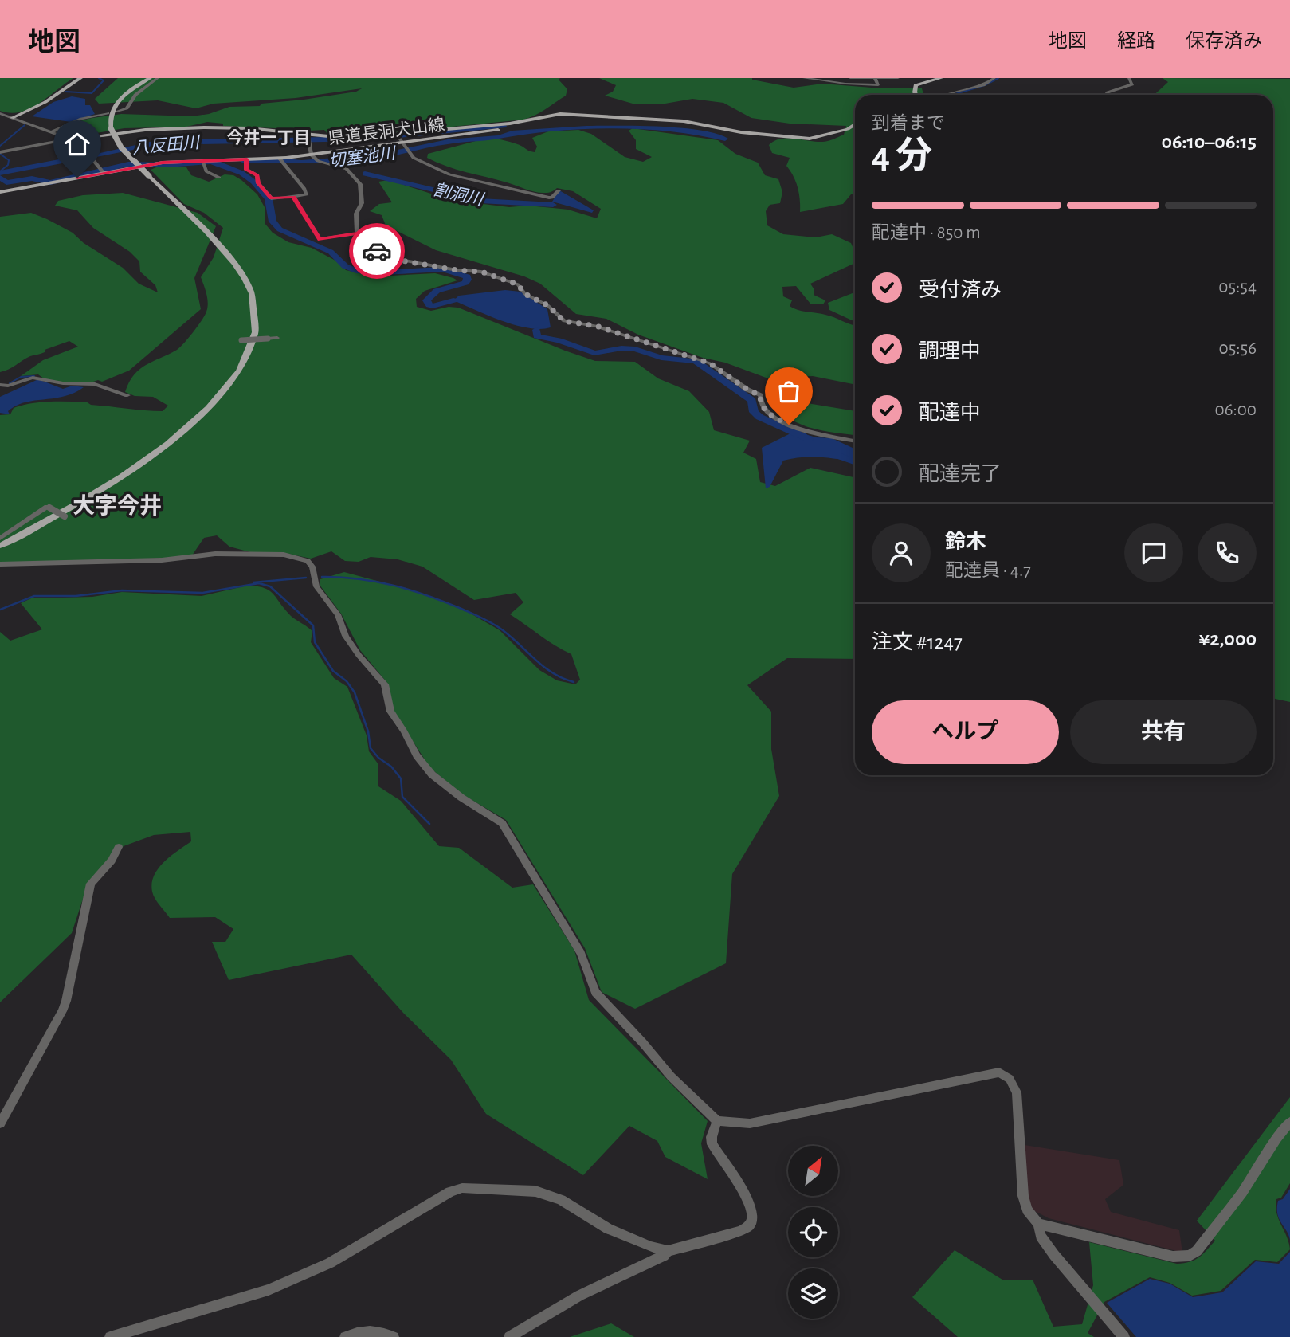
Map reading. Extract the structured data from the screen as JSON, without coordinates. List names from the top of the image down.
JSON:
{
  "streets": {
    "main road": ["県道長洞犬山線"]
  },
  "districts": ["今井一丁目", "大字今井"],
  "water": ["八反田川", "切塞池川", "割洞川"],
  "north": "top right",
  "page": {
    "header": "地図",
    "nav": ["地図", "経路", "保存済み"],
    "heading": ["4 分", "到着まで", "06:10–06:15"],
    "panel": [
      "鈴木",
      "配達員 · 4.7",
      "注文 #1247",
      "¥2,000"
    ],
    "bar": "配達中 · 850 m",
    "list": [
      ["受付済み", "05:54"],
      ["調理中", "05:56"],
      ["配達中", "06:00"],
      "配達完了"
    ],
    "buttons": ["ヘルプ", "共有"]
  }
}
